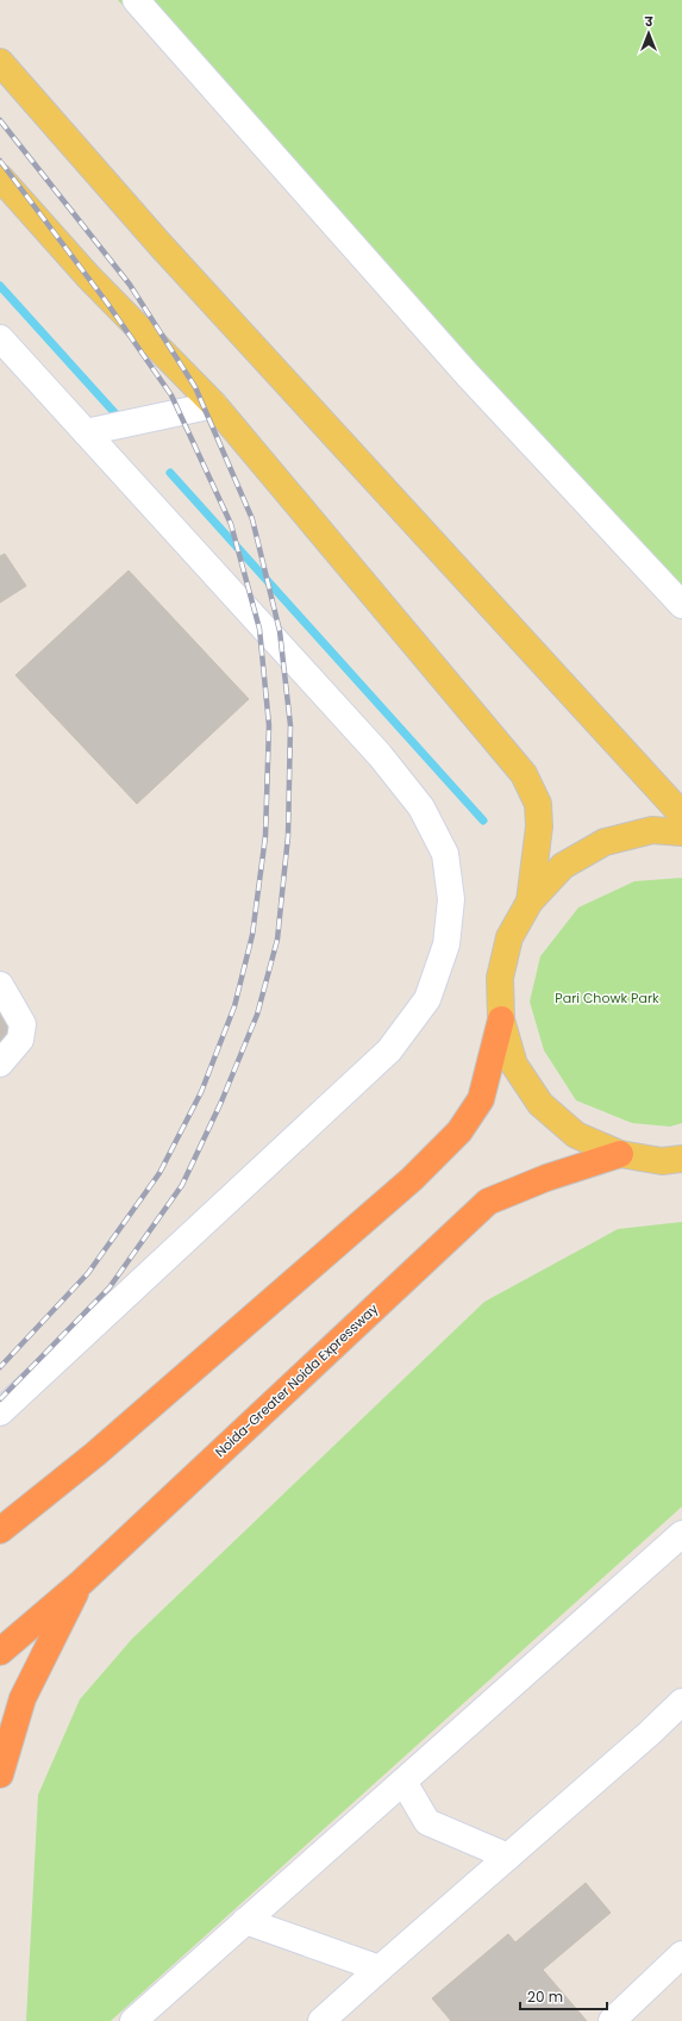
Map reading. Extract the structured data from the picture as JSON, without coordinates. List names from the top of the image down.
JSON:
{
  "streets": {
    "highway": ["Noida-Greater Noida Expressway"]
  },
  "parks": ["Pari Chowk Park"],
  "scale_bar": "20 m",
  "north": "top"
}
